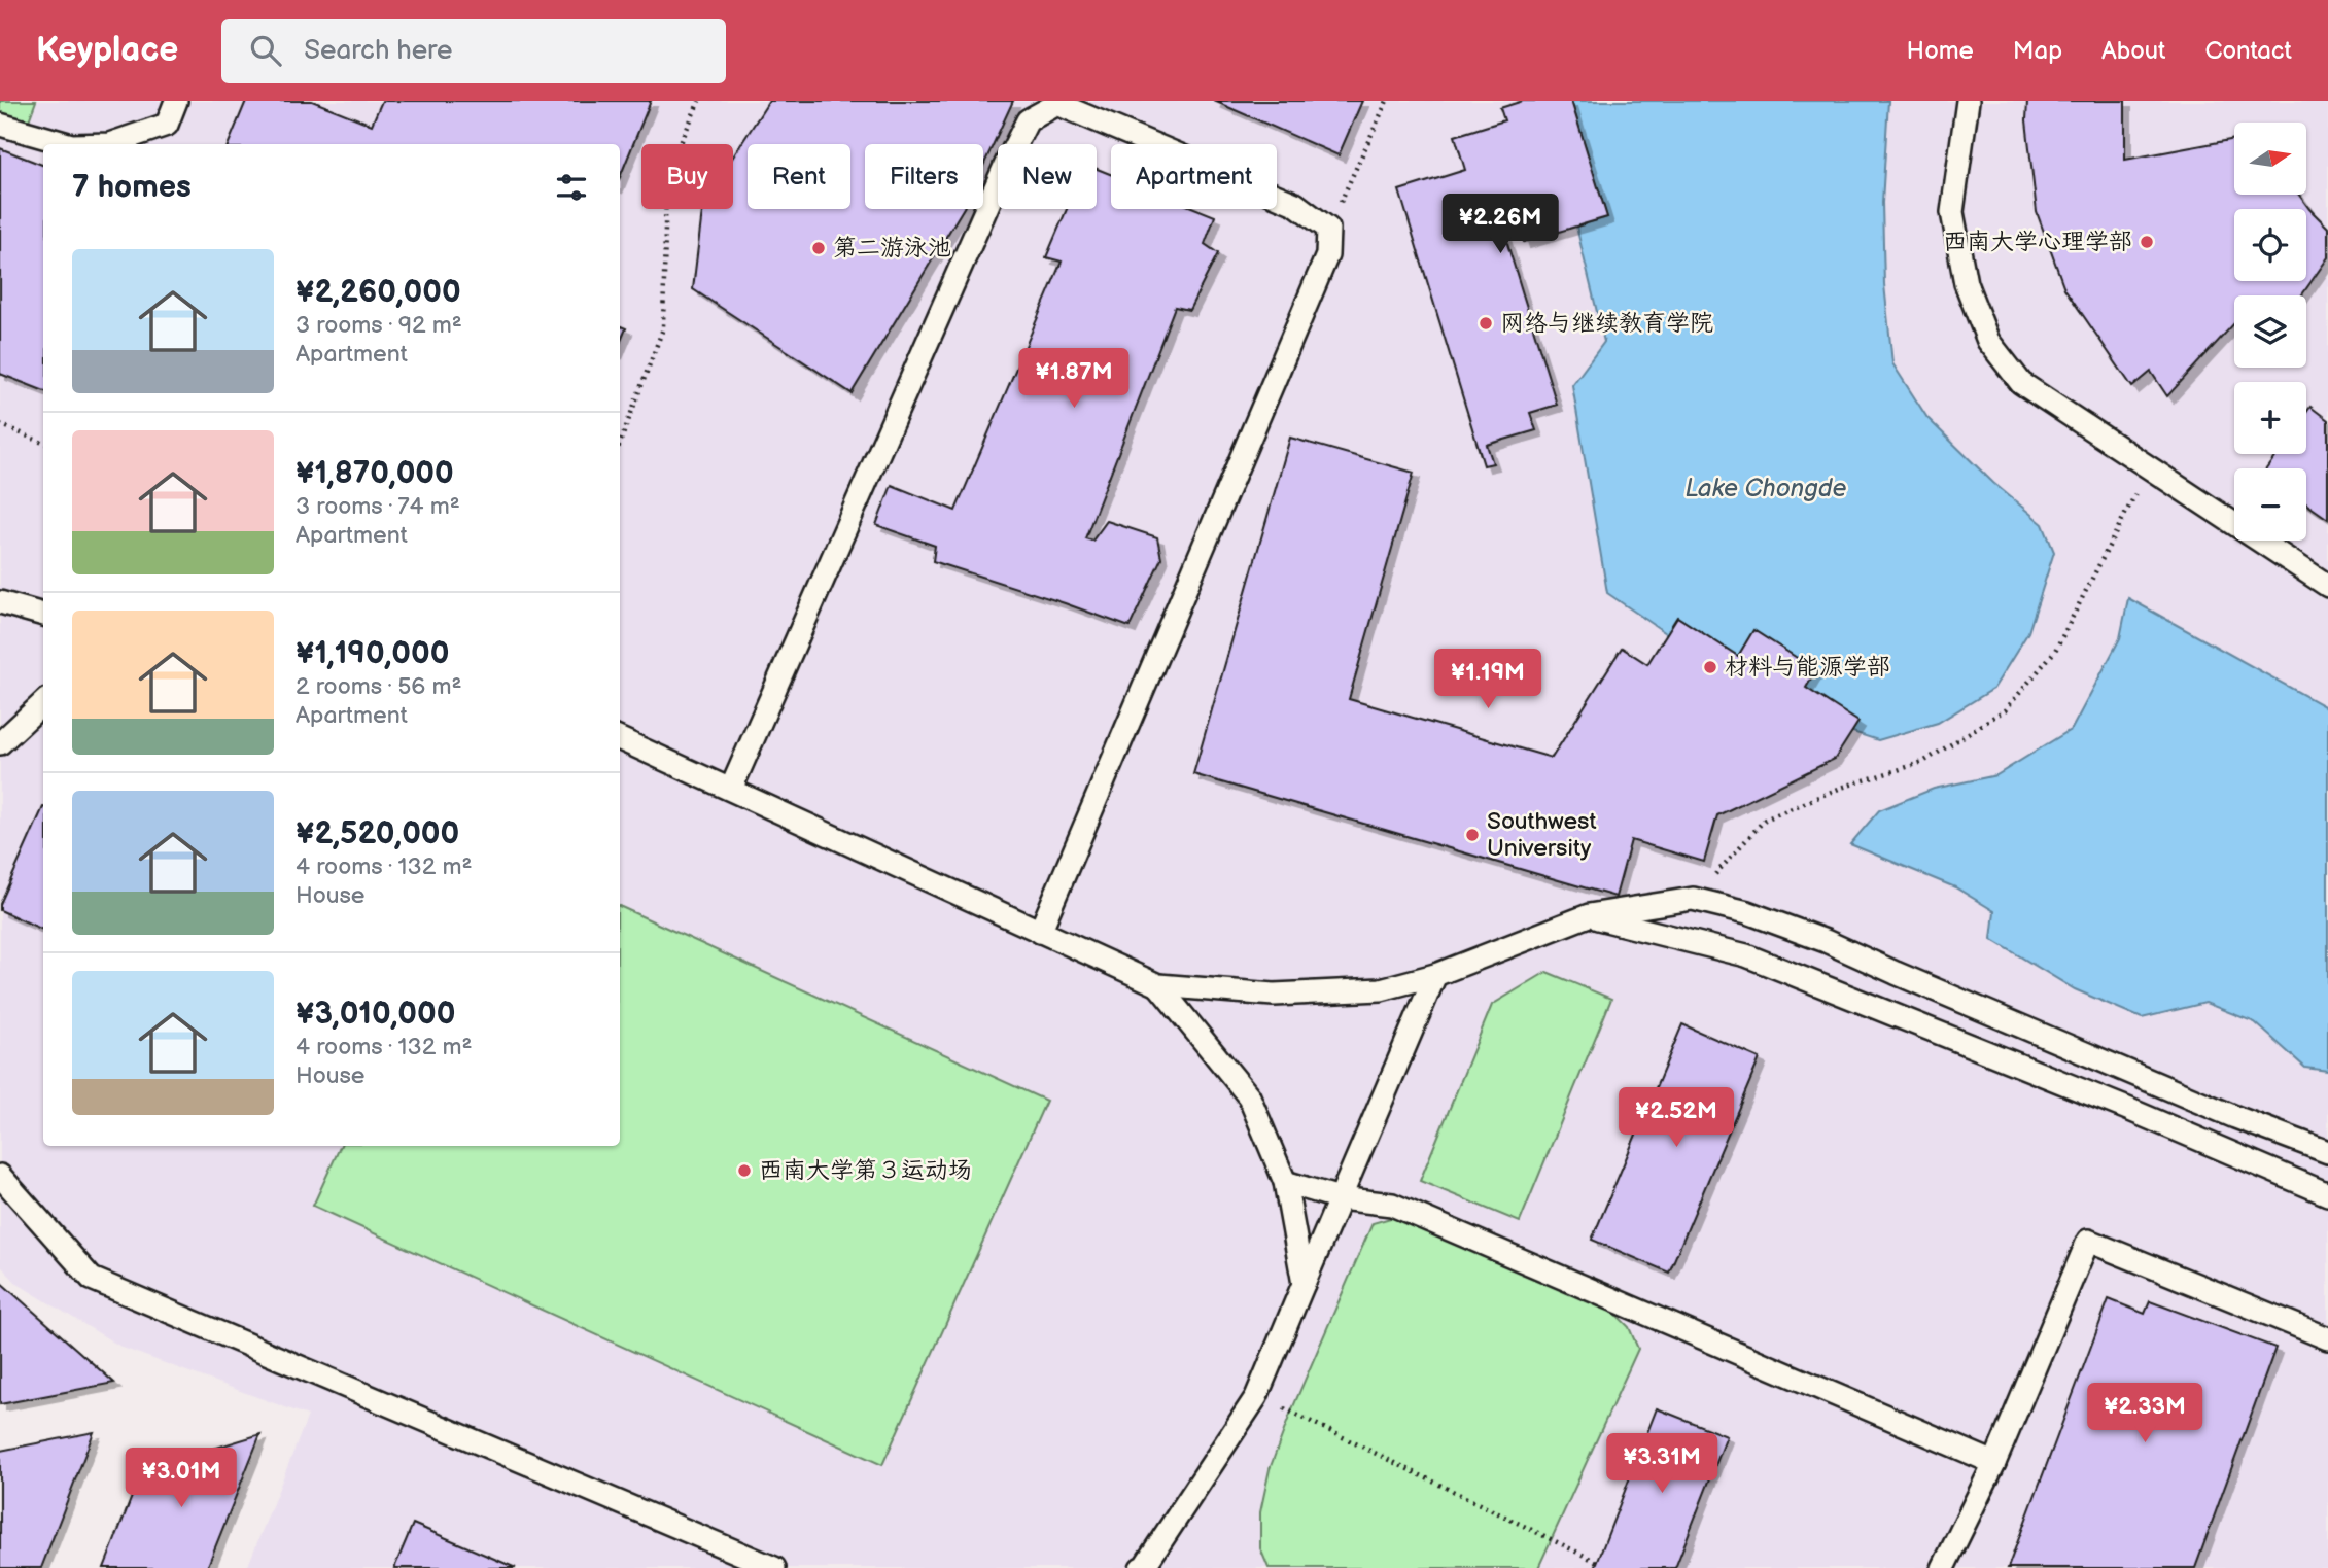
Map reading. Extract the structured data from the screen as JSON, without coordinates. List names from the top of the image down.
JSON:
{
  "water": ["Lake Chongde"],
  "places": [
    "西南大学心理学部",
    "第二游泳池",
    "网络与继续教育学院",
    "材料与能源学部",
    "Southwest University",
    "西南大学第３运动场"
  ],
  "north": "right",
  "page": {
    "header": "Keyplace",
    "search": "Search here",
    "nav": [
      "Home",
      "Map",
      "About",
      "Contact"
    ],
    "map_buttons": ["+", "−"],
    "chip": [
      "Buy",
      "Rent",
      "Filters",
      "New",
      "Apartment"
    ],
    "heading": "7 homes",
    "price": [
      "¥2.26M",
      "¥1.87M",
      "¥1.19M",
      "¥2.52M",
      "¥2.33M",
      "¥3.31M",
      "¥3.01M"
    ],
    "list": [
      {
        "name": "¥2,260,000",
        "note": "3 rooms · 92 m² · Apartment"
      },
      {
        "name": "¥1,870,000",
        "note": "3 rooms · 74 m² · Apartment"
      },
      {
        "name": "¥1,190,000",
        "note": "2 rooms · 56 m² · Apartment"
      },
      {
        "name": "¥2,520,000",
        "note": "4 rooms · 132 m² · House"
      },
      {
        "name": "¥3,010,000",
        "note": "4 rooms · 132 m² · House"
      }
    ]
  }
}
